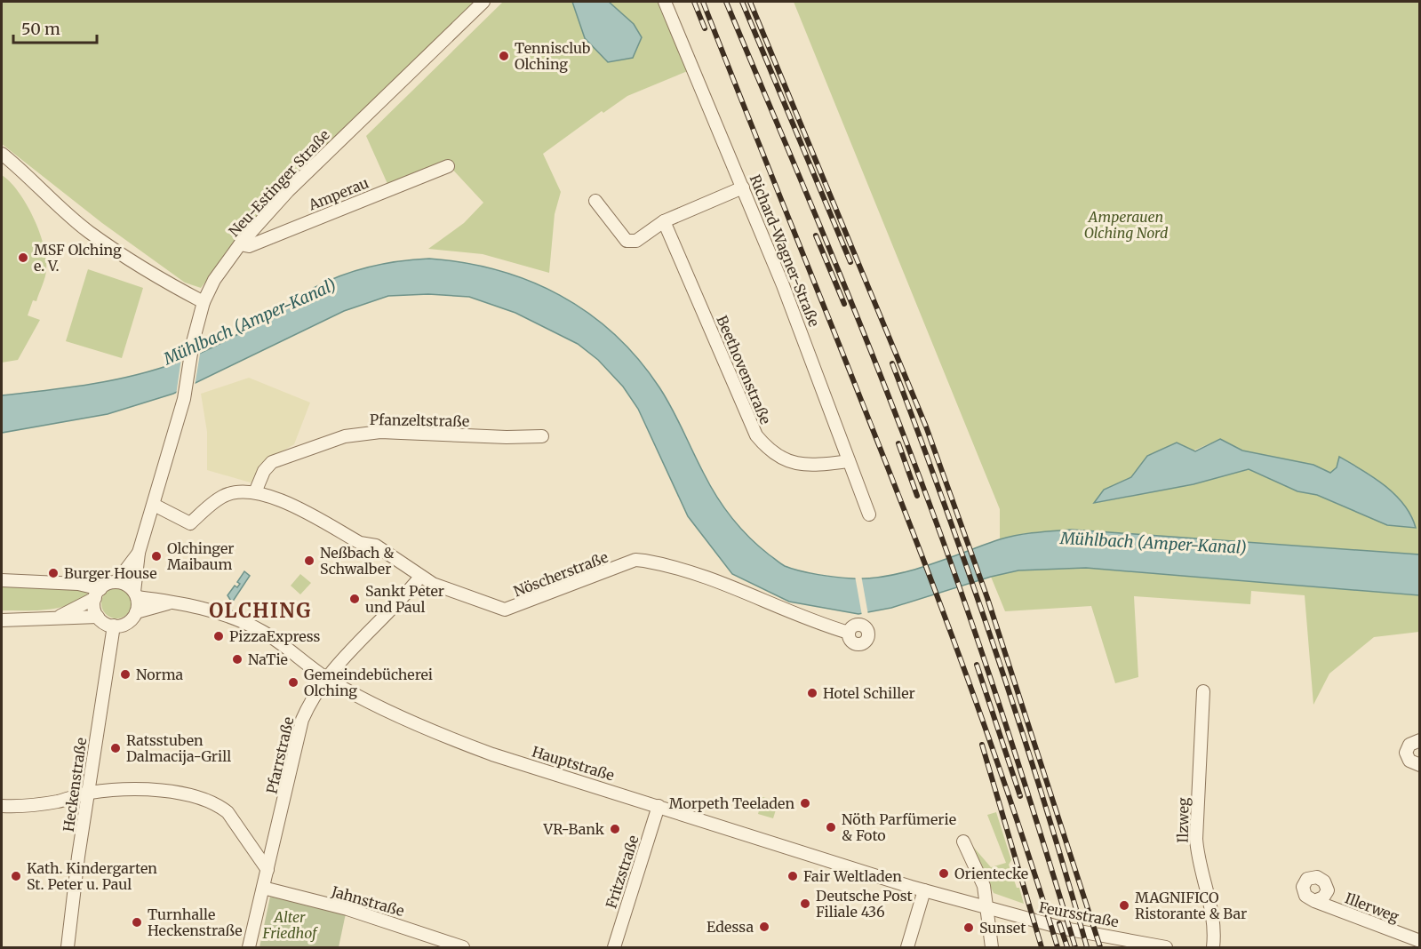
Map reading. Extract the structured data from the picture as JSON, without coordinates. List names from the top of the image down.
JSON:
{
  "streets": {
    "street": [
      "Neu-Estinger Straße",
      "Amperau",
      "Richard-Wagner-Straße",
      "Beethovenstraße",
      "Pfanzeltstraße",
      "Nöscherstraße",
      "Pfarrstraße",
      "Hauptstraße",
      "Heckenstraße",
      "Ilzweg",
      "Fritzstraße",
      "Jahnstraße",
      "Illerweg",
      "Feursstraße"
    ]
  },
  "crossings": [
    ["Neu-Estinger Straße", "Amperau"],
    ["Neu-Estinger Straße", "Nöscherstraße"],
    ["Neu-Estinger Straße", "Hauptstraße"],
    ["Neu-Estinger Straße", "Heckenstraße"],
    ["Richard-Wagner-Straße", "Beethovenstraße"],
    ["Pfanzeltstraße", "Nöscherstraße"],
    ["Nöscherstraße", "Pfarrstraße"],
    ["Pfarrstraße", "Hauptstraße"],
    ["Pfarrstraße", "Jahnstraße"],
    ["Hauptstraße", "Heckenstraße"],
    ["Hauptstraße", "Fritzstraße"],
    ["Hauptstraße", "Feursstraße"]
  ],
  "districts": ["OLCHING"],
  "water": ["Mühlbach (Amper-Kanal)"],
  "parks": ["Amperauen Olching Nord", "Alter Friedhof"],
  "places": [
    "Tennisclub Olching",
    "MSF Olching e. V.",
    "Olchinger Maibaum",
    "Neßbach & Schwalber",
    "Burger House",
    "Sankt Peter und Paul",
    "PizzaExpress",
    "NaTie",
    "Norma",
    "Gemeindebücherei Olching",
    "Hotel Schiller",
    "Ratsstuben Dalmacija-Grill",
    "Morpeth Teeladen",
    "Nöth Parfümerie & Foto",
    "VR-Bank",
    "Orientecke",
    "Kath. Kindergarten St. Peter u. Paul",
    "Fair Weltladen",
    "Deutsche Post Filiale 436",
    "MAGNIFICO Ristorante & Bar",
    "Turnhalle Heckenstraße",
    "Edessa",
    "Sunset"
  ],
  "scale_bar": "50 m"
}
